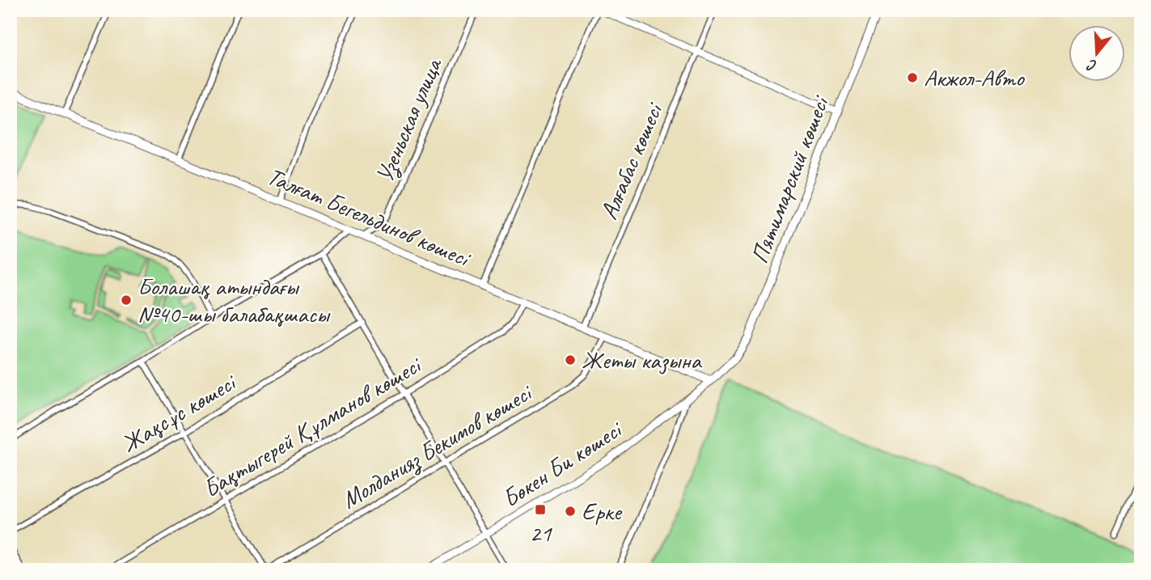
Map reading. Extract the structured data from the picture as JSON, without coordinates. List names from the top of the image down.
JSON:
{
  "streets": {
    "main road": ["Пятимарский көшесі", "Талғат Бегельдинов көшесі"],
    "street": [
      "Узеньская улица",
      "Алғабас көшесі",
      "Жақсұс көшесі",
      "Бақтыгерей Құлманов көшесі",
      "Молданияз Бекимов көшесі",
      "Бөкен Би көшесі"
    ]
  },
  "crossings": [
    ["Узеньская улица", "Талғат Бегельдинов көшесі"],
    ["Алғабас көшесі", "Талғат Бегельдинов көшесі"],
    ["Пятимарский көшесі", "Талғат Бегельдинов көшесі"],
    ["Пятимарский көшесі", "Бөкен Би көшесі"],
    ["Талғат Бегельдинов көшесі", "Бақтыгерей Құлманов көшесі"],
    ["Талғат Бегельдинов көшесі", "Молданияз Бекимов көшесі"],
    ["Талғат Бегельдинов көшесі", "Бөкен Би көшесі"]
  ],
  "places": {
    "other": [
      "Акжол-Авто",
      "Болашақ атындағы №40-шы балабақшасы",
      "Жеты казына",
      "Ерке"
    ],
    "transit": ["21"]
  },
  "north": "bottom"
}
